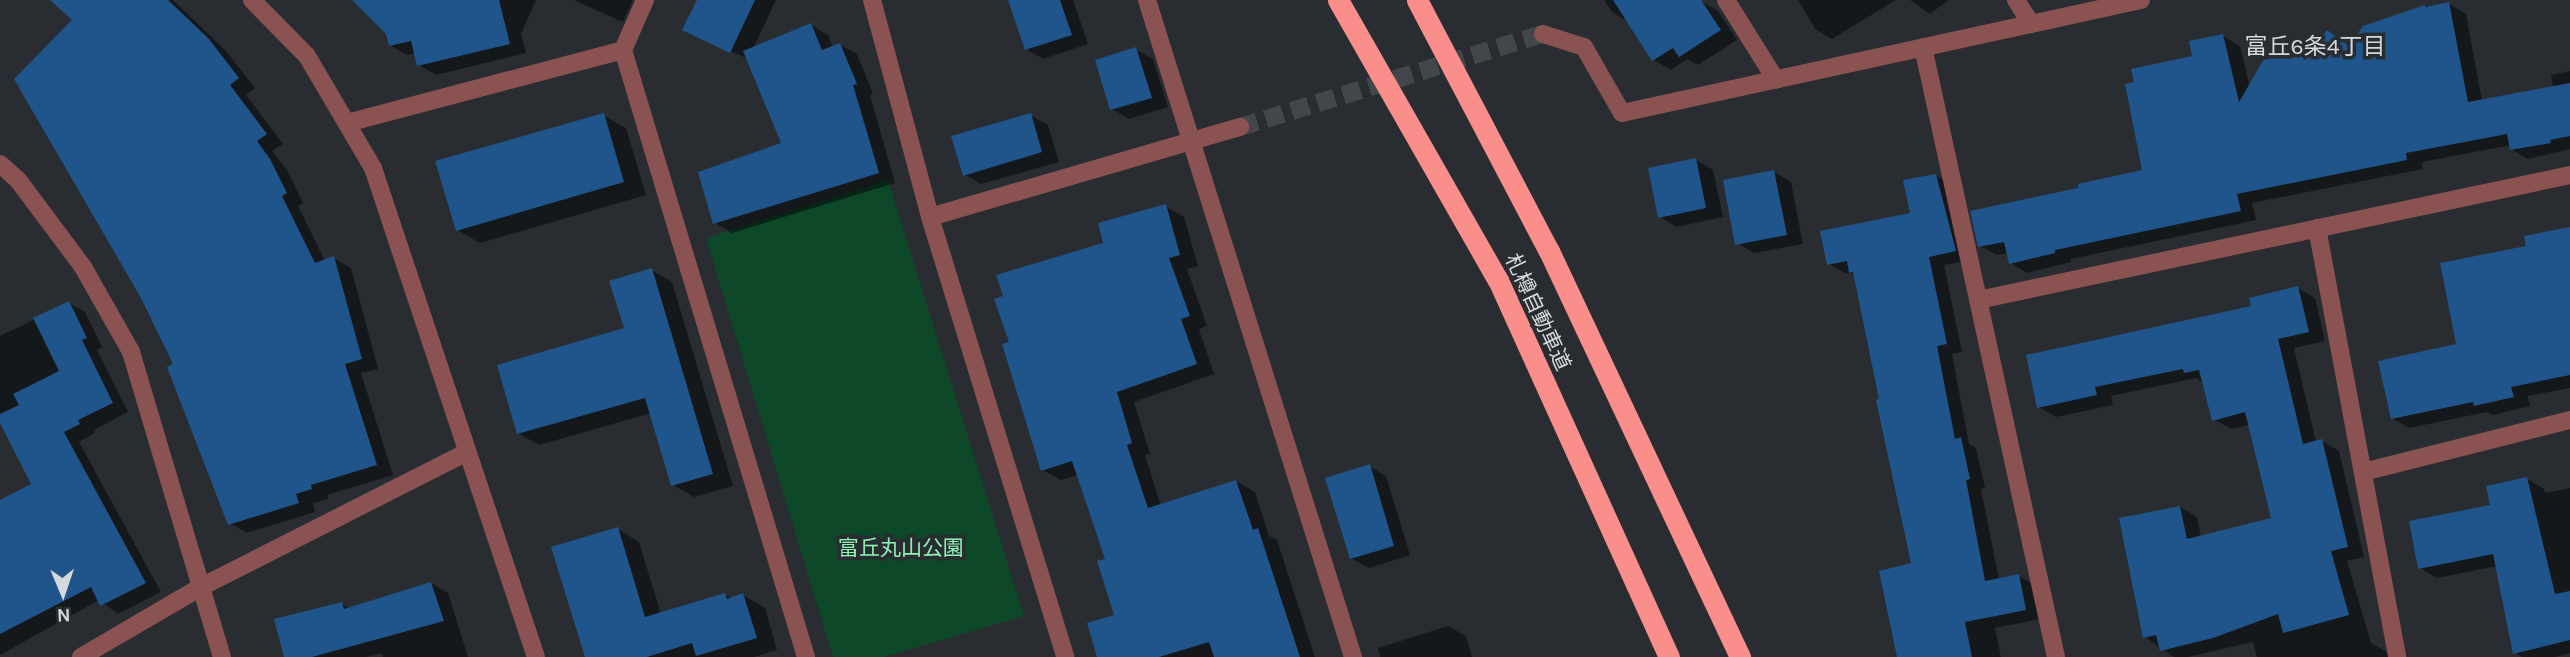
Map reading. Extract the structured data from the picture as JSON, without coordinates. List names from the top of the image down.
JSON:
{
  "streets": {
    "highway": ["札樽自動車道"]
  },
  "districts": ["富丘6条4丁目"],
  "parks": ["富丘丸山公園"],
  "north": "bottom"
}
